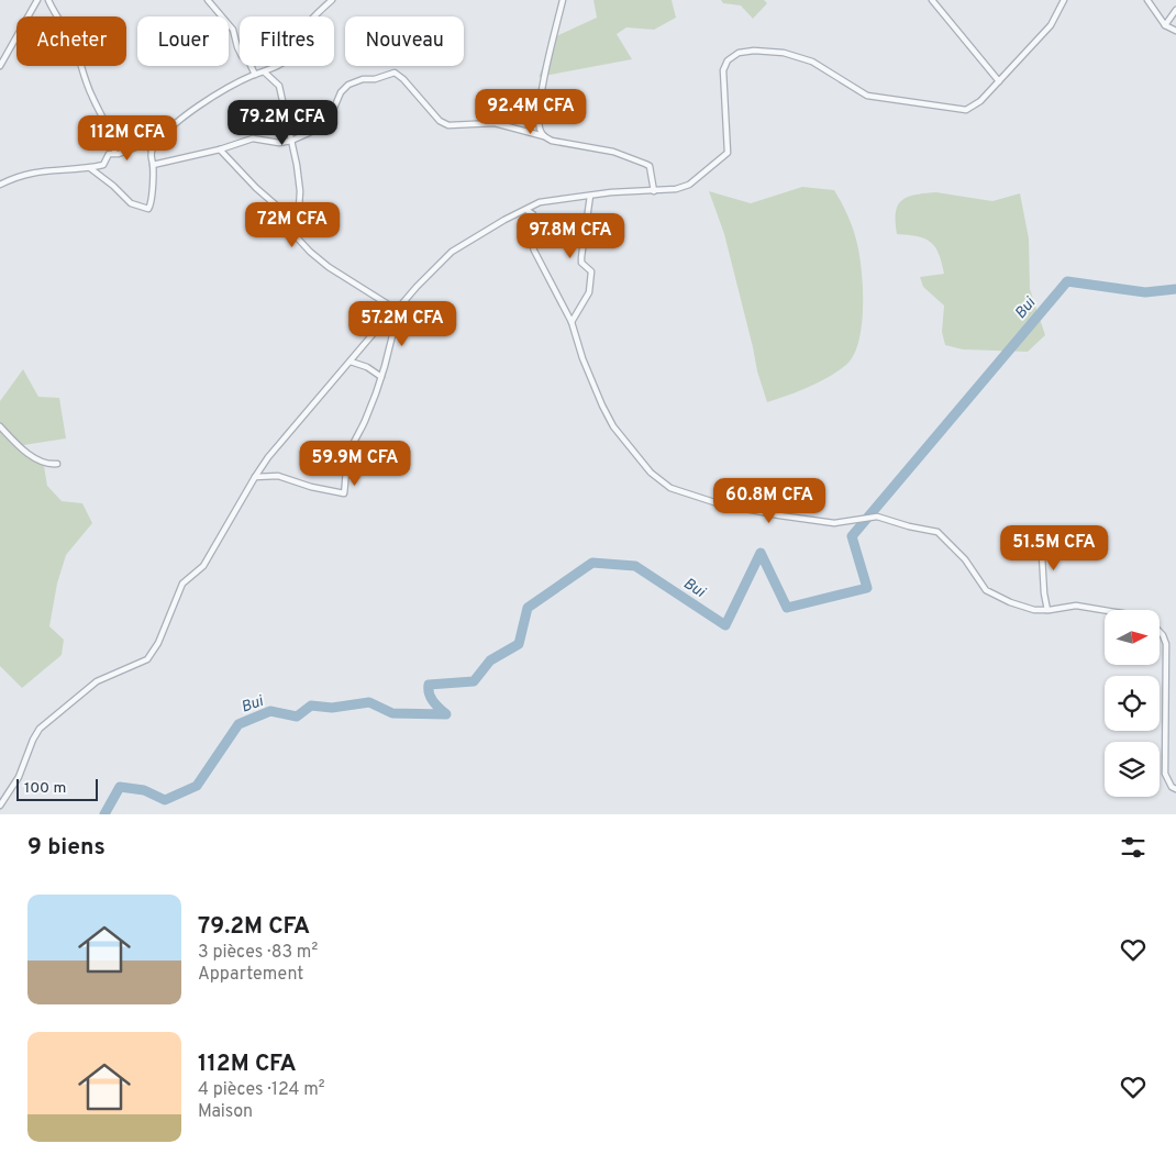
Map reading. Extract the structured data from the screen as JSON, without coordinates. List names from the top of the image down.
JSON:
{
  "water": ["Bui"],
  "scale_bar": "100 m",
  "north": "right",
  "page": {
    "chip": [
      "Acheter",
      "Louer",
      "Filtres",
      "Nouveau"
    ],
    "price": [
      "92.4M CFA",
      "79.2M CFA",
      "112M CFA",
      "72M CFA",
      "97.8M CFA",
      "57.2M CFA",
      "59.9M CFA",
      "60.8M CFA",
      "51.5M CFA"
    ],
    "scale": "100 m",
    "heading": "9 biens",
    "list": [
      {
        "name": "79.2M CFA",
        "note": "3 pièces · 83 m² · Appartement"
      },
      {
        "name": "112M CFA",
        "note": "4 pièces · 124 m² · Maison"
      }
    ]
  }
}
